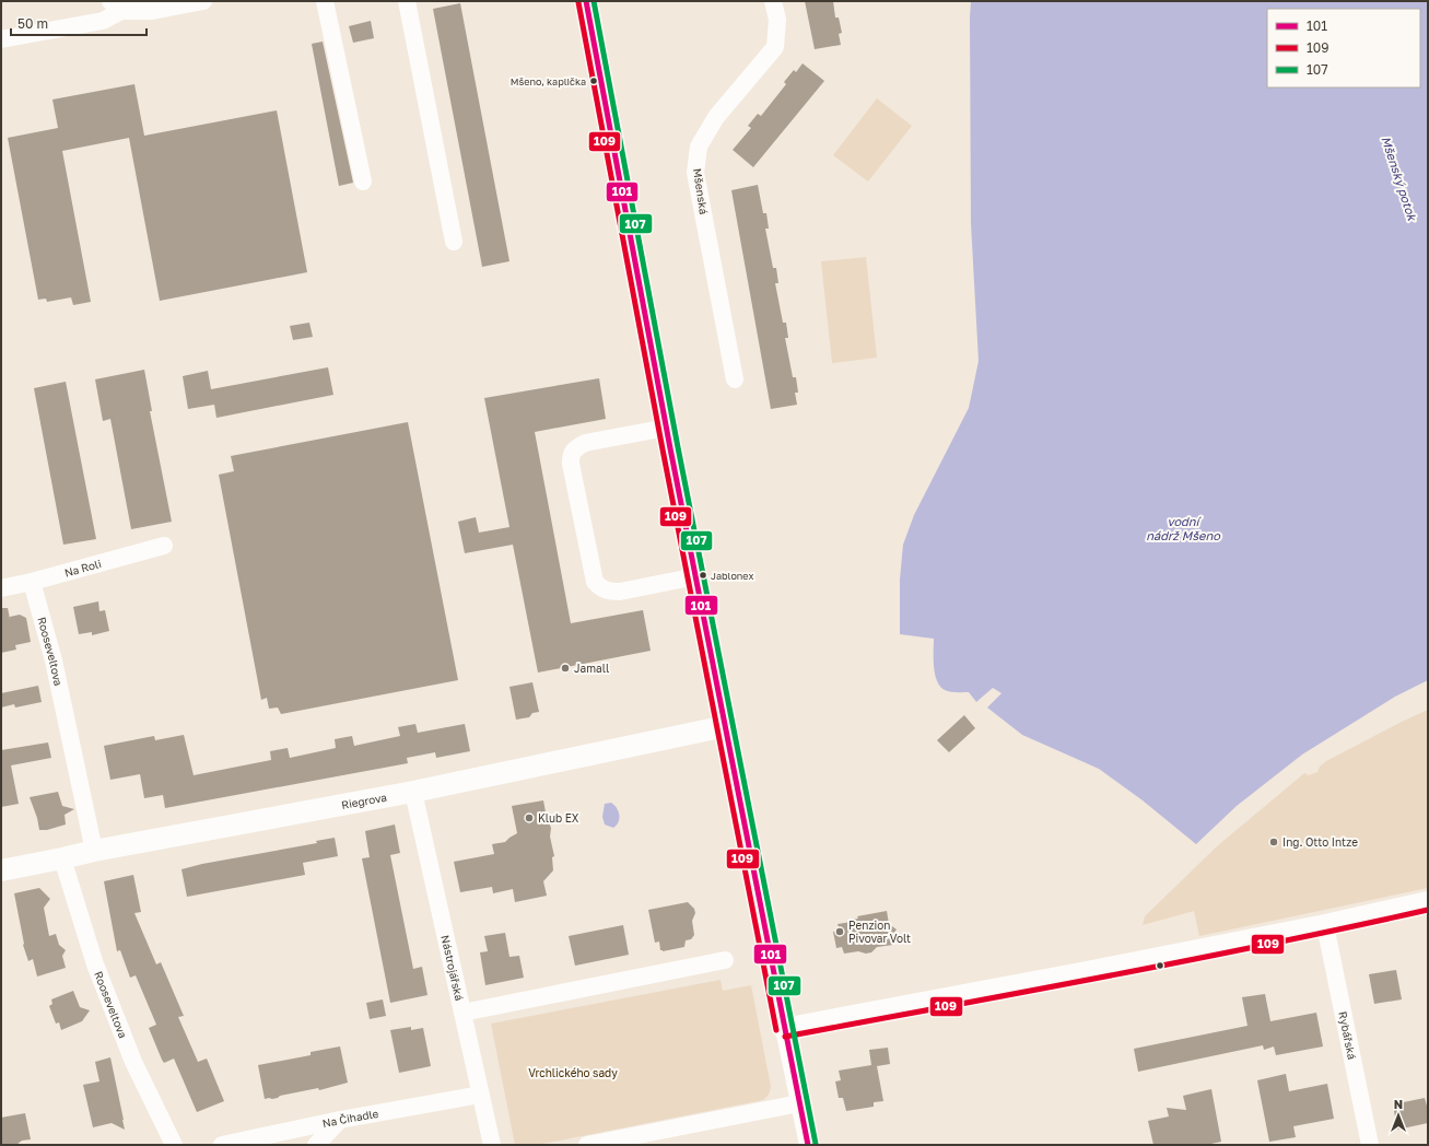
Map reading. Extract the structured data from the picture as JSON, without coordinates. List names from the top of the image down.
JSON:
{
  "streets": {
    "street": [
      "Mšenská",
      "Na Roli",
      "Rooseveltova",
      "Riegrova",
      "Nástrojářská",
      "Rybářská",
      "Na Čihadle"
    ]
  },
  "crossings": [
    ["Na Roli", "Rooseveltova"],
    ["Rooseveltova", "Riegrova"],
    ["Riegrova", "Nástrojářská"],
    ["Nástrojářská", "Na Čihadle"]
  ],
  "water": ["Mšenský potok", "vodní nádrž Mšeno"],
  "parks": ["Vrchlického sady"],
  "places": [
    "Mšeno, kaplička",
    "Jablonex",
    "Jamall",
    "Klub EX",
    "Ing. Otto Intze",
    "Penzion Pivovar Volt"
  ],
  "lines": ["transit line 101", "transit line 107", "transit line 109"],
  "legend": ["101", "109", "107"],
  "scale_bar": "50 m",
  "north": "top"
}
